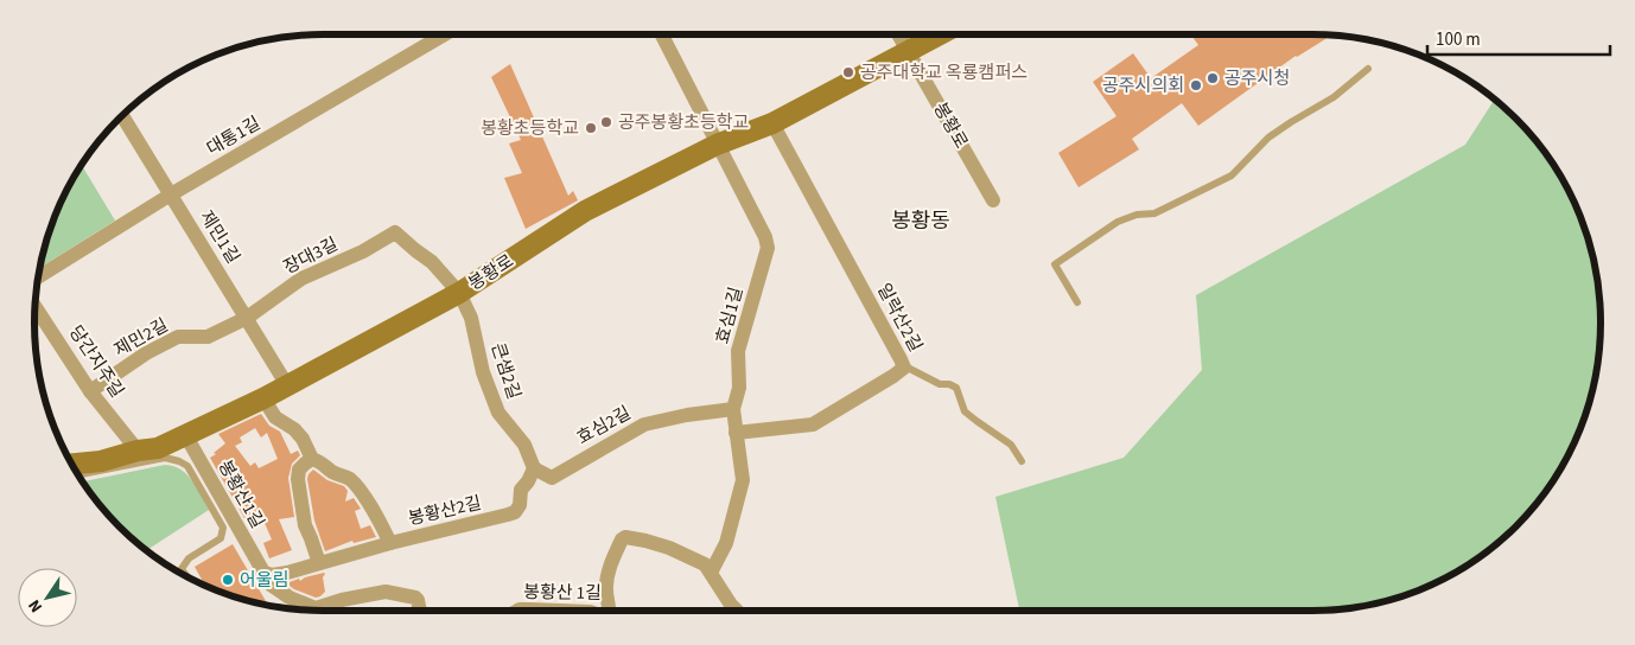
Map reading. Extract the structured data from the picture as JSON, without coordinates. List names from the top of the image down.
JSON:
{
  "streets": {
    "main road": ["봉황로"],
    "street": [
      "대통1길",
      "제민1길",
      "장대3길",
      "효심1길",
      "일락산2길",
      "제민2길",
      "당간지주길",
      "큰샘2길",
      "효심2길",
      "봉황산1길",
      "봉황산2길",
      "봉황산 1길"
    ]
  },
  "crossings": [
    ["봉황로", "제민1길"],
    ["봉황로", "효심1길"],
    ["봉황로", "일락산2길"],
    ["봉황로", "당간지주길"],
    ["봉황로", "큰샘2길"],
    ["봉황로", "봉황산1길"],
    ["대통1길", "제민1길"],
    ["제민1길", "장대3길"],
    ["제민1길", "제민2길"],
    ["장대3길", "제민2길"],
    ["장대3길", "큰샘2길"],
    ["효심1길", "일락산2길"],
    ["효심1길", "효심2길"],
    ["효심1길", "봉황산 1길"],
    ["제민2길", "당간지주길"],
    ["큰샘2길", "효심2길"],
    ["큰샘2길", "봉황산2길"],
    ["효심2길", "봉황산2길"],
    ["봉황산1길", "봉황산2길"],
    ["봉황산1길", "봉황산 1길"],
    ["봉황산2길", "봉황산 1길"]
  ],
  "districts": ["봉황동"],
  "places": [
    "공주대학교 옥룡캠퍼스",
    "공주시청",
    "공주시의회",
    "공주봉황초등학교",
    "봉황초등학교",
    "어울림"
  ],
  "scale_bar": "100 m",
  "north": "bottom left"
}
